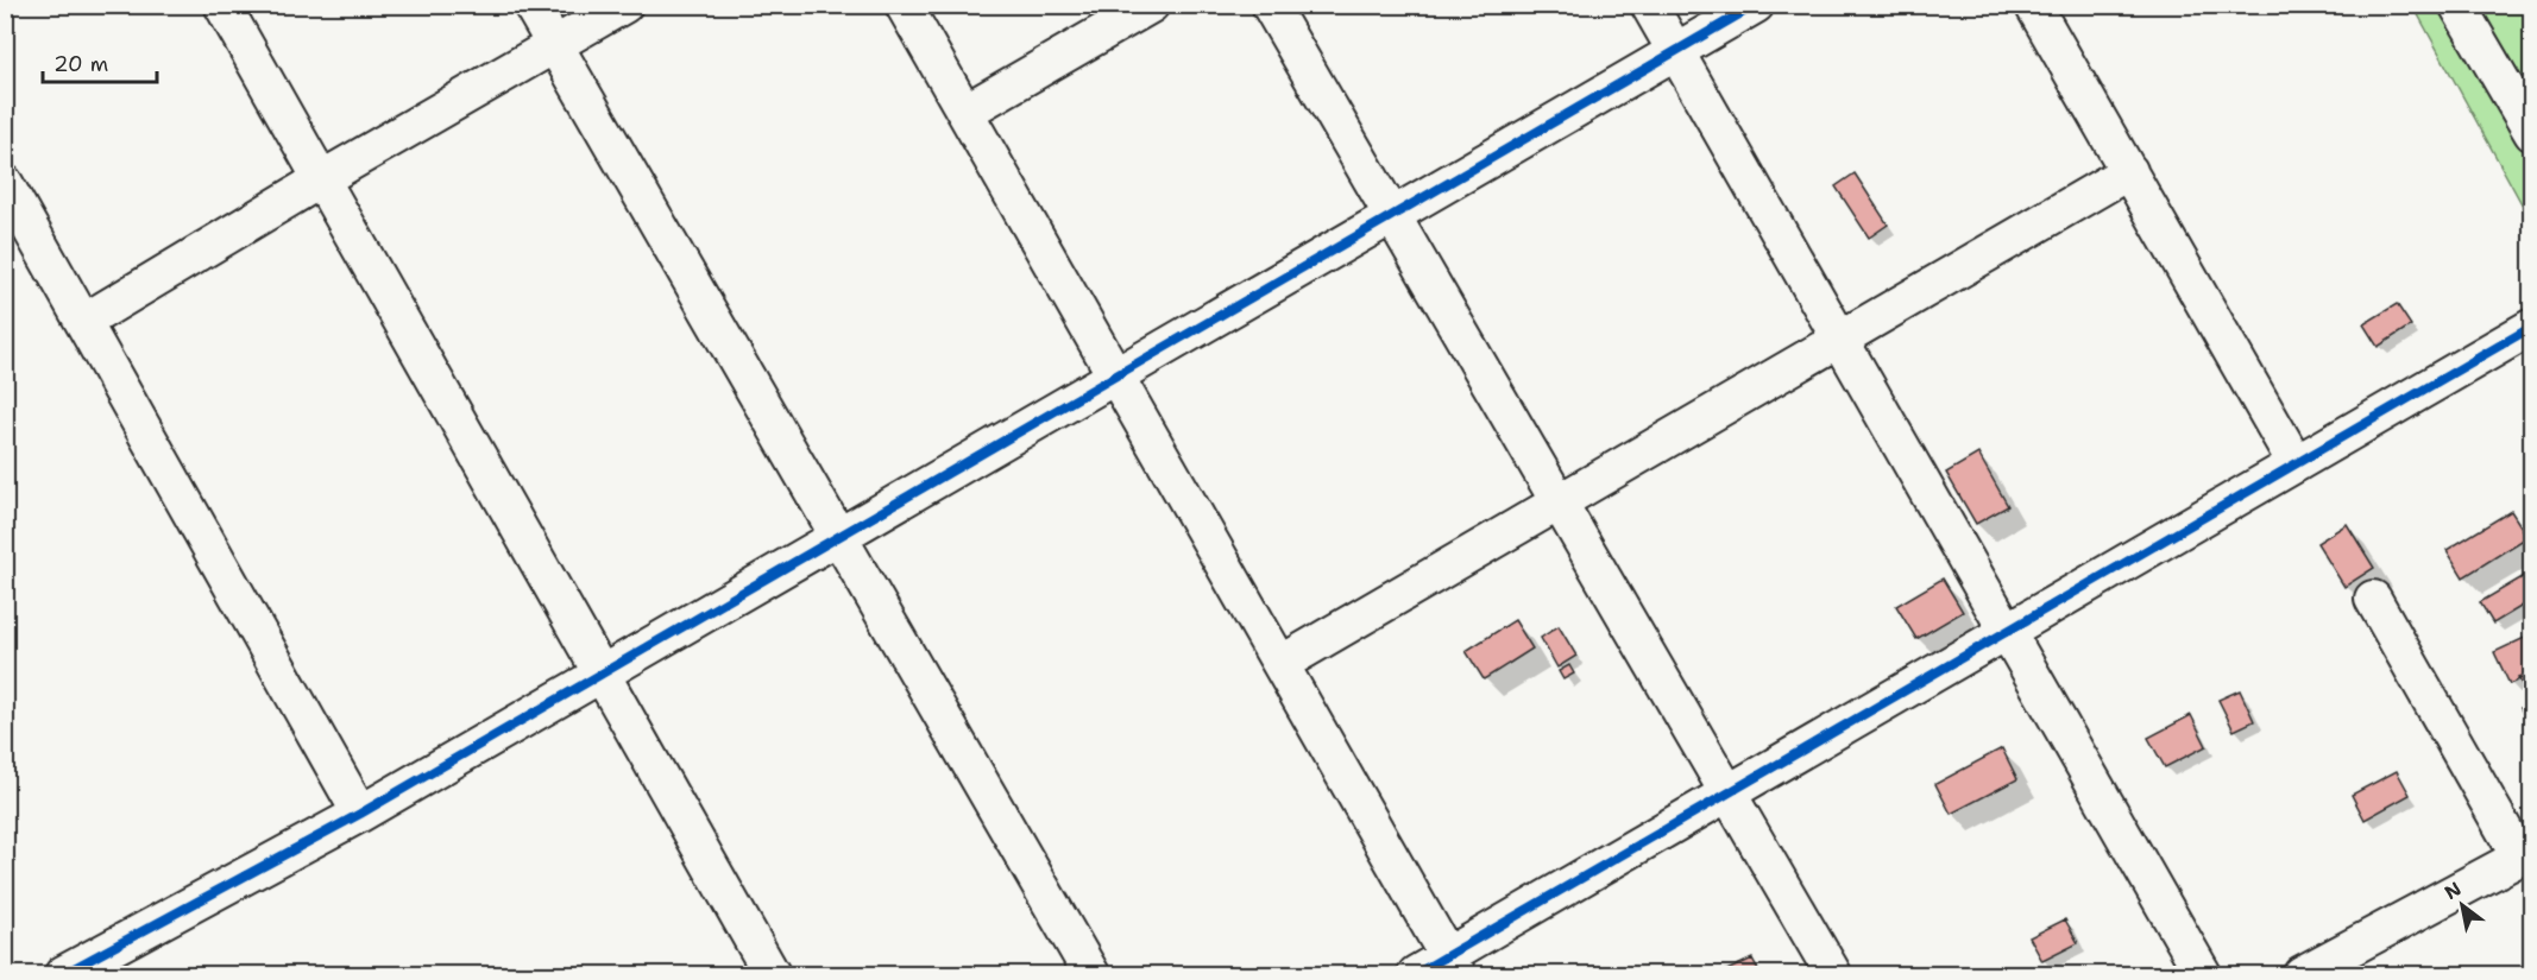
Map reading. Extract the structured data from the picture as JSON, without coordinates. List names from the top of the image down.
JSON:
{
  "scale_bar": "20 m",
  "north": "top left"
}
